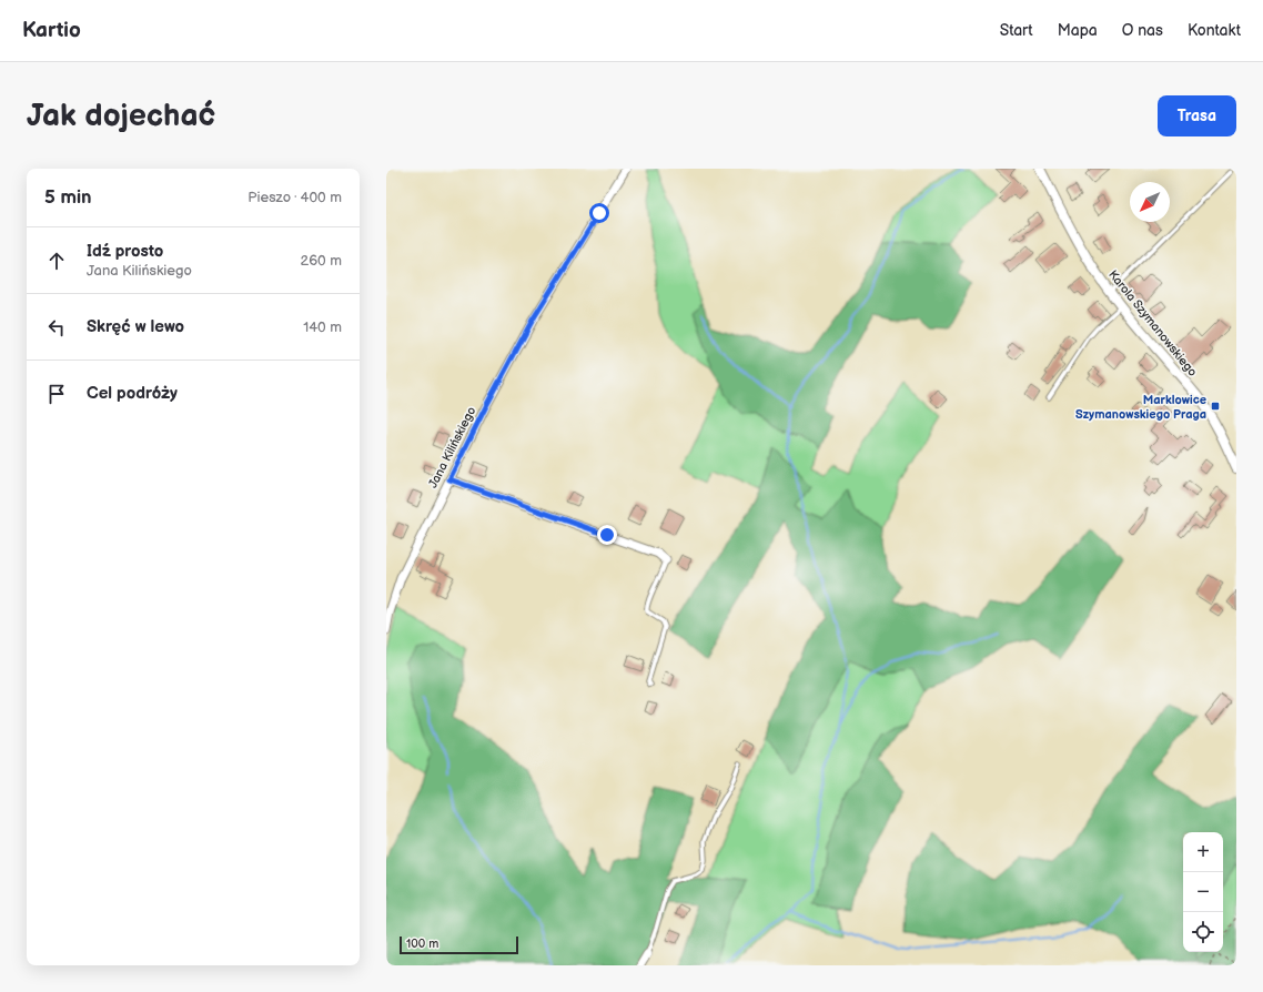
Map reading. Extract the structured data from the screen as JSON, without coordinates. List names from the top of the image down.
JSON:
{
  "streets": {
    "street": ["Karola Szymanowskiego", "Jana Kilińskiego"]
  },
  "places": {
    "transit": ["Marklowice Szymanowskiego Praga"]
  },
  "scale_bar": "100 m",
  "north": "bottom left",
  "page": {
    "header": "Kartio",
    "nav": [
      "Start",
      "Mapa",
      "O nas",
      "Kontakt"
    ],
    "buttons": "Trasa",
    "title": "Jak dojechać",
    "heading": ["5 min", "Pieszo · 400 m"],
    "list": [
      ["Idź prosto", "Jana Kilińskiego", "260 m"],
      ["Skręć w lewo", "140 m"],
      "Cel podróży"
    ],
    "map_buttons": ["+", "−"],
    "scale": "100 m"
  }
}
